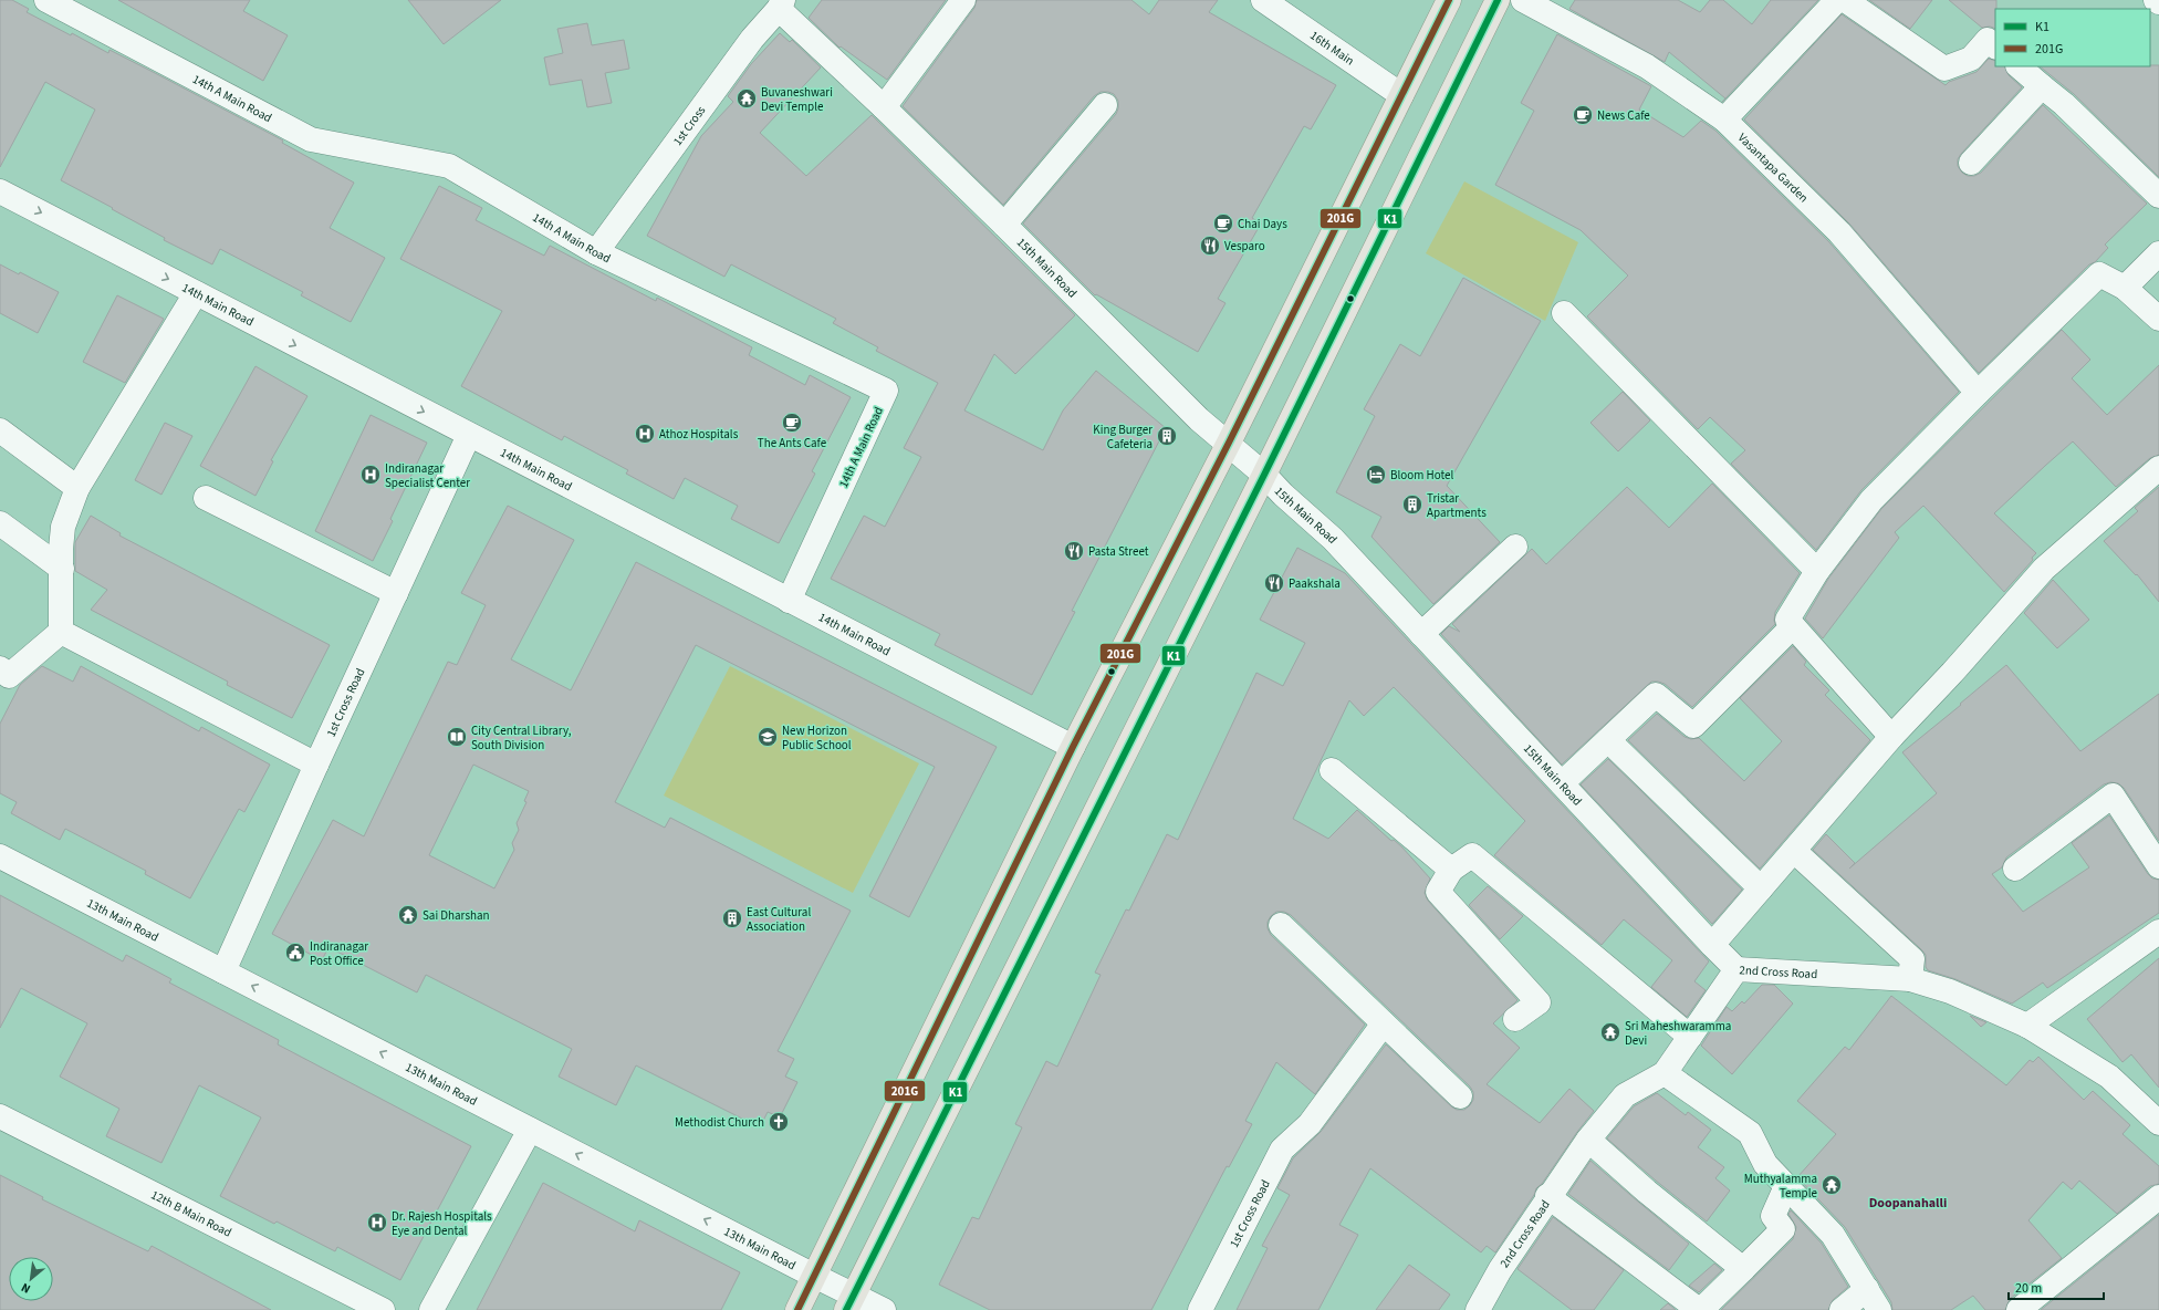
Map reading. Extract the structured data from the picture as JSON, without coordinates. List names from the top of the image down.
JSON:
{
  "streets": {
    "street": [
      "16th Main",
      "14th A Main Road",
      "1st Cross",
      "Vasantapa Garden",
      "15th Main Road",
      "14th Main Road",
      "1st Cross Road",
      "13th Main Road",
      "2nd Cross Road",
      "12th B Main Road"
    ]
  },
  "crossings": [
    ["14th A Main Road", "1st Cross"],
    ["14th A Main Road", "14th Main Road"],
    ["1st Cross", "15th Main Road"],
    ["15th Main Road", "2nd Cross Road"],
    ["14th Main Road", "1st Cross Road"],
    ["1st Cross Road", "13th Main Road"]
  ],
  "one_way": ["13th Main Road"],
  "districts": ["Doopanahalli"],
  "places": {
    "temple": [
      "Buvaneshwari Devi Temple",
      "Sai Dharshan",
      "Sri Maheshwaramma Devi",
      "Muthyalamma Temple"
    ],
    "cafe": ["News Cafe", "Chai Days", "The Ants Cafe"],
    "restaurant": ["Vesparo", "Pasta Street", "Paakshala"],
    "hospital": ["Athoz Hospitals", "Indiranagar Specialist Center", "Dr. Rajesh Hospitals Eye and Dental"],
    "building": ["King Burger Cafeteria", "Tristar Apartments", "East Cultural Association"],
    "hotel": ["Bloom Hotel"],
    "library": ["City Central Library, South Division"],
    "school or university": ["New Horizon Public School"],
    "public building": ["Indiranagar Post Office"],
    "church": ["Methodist Church"]
  },
  "lines": ["transit line K1", "transit line 201G"],
  "legend": ["K1", "201G"],
  "scale_bar": "20 m",
  "north": "bottom left"
}
